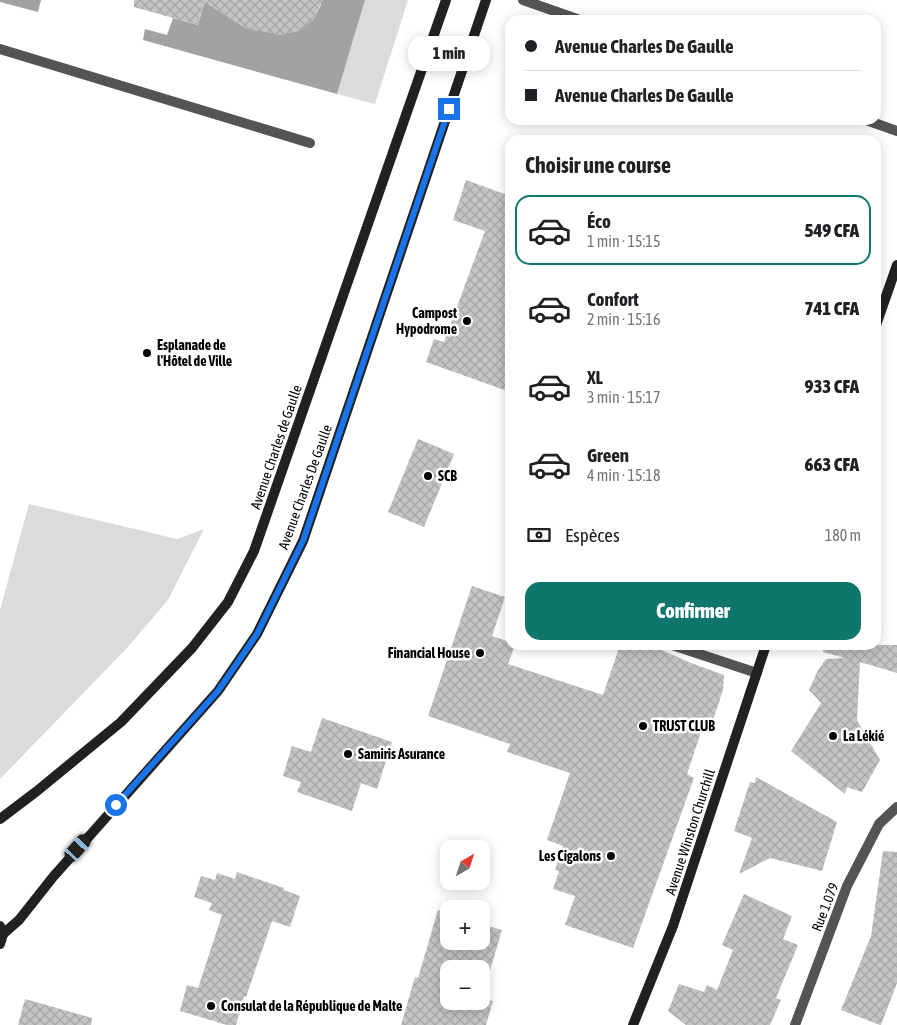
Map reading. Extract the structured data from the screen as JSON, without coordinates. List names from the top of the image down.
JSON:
{
  "streets": {
    "main road": ["Avenue Charles de Gaulle", "Avenue Charles De Gaulle", "Avenue Winston Churchill"],
    "street": ["Rue 1.079"]
  },
  "places": [
    "Campost Hypodrome",
    "Esplanade de l'Hôtel de Ville",
    "SCB",
    "Financial House",
    "TRUST CLUB",
    "La Lékié",
    "Samiris Asurance",
    "Les Cigalons",
    "Consulat de la République de Malte"
  ],
  "north": "top right",
  "page": {
    "banner": ["Avenue Charles De Gaulle", "Avenue Charles De Gaulle"],
    "bubble": "1 min",
    "heading": "Choisir une course",
    "list": [
      {
        "name": "Éco",
        "note": "1 min · 15:15",
        "value": "549 CFA"
      },
      {
        "name": "Confort",
        "note": "2 min · 15:16",
        "value": "741 CFA"
      },
      {
        "name": "XL",
        "note": "3 min · 15:17",
        "value": "933 CFA"
      },
      {
        "name": "Green",
        "note": "4 min · 15:18",
        "value": "663 CFA"
      }
    ],
    "pay": ["Espèces", "180 m"],
    "buttons": "Confirmer",
    "map_buttons": ["+", "−"]
  }
}
